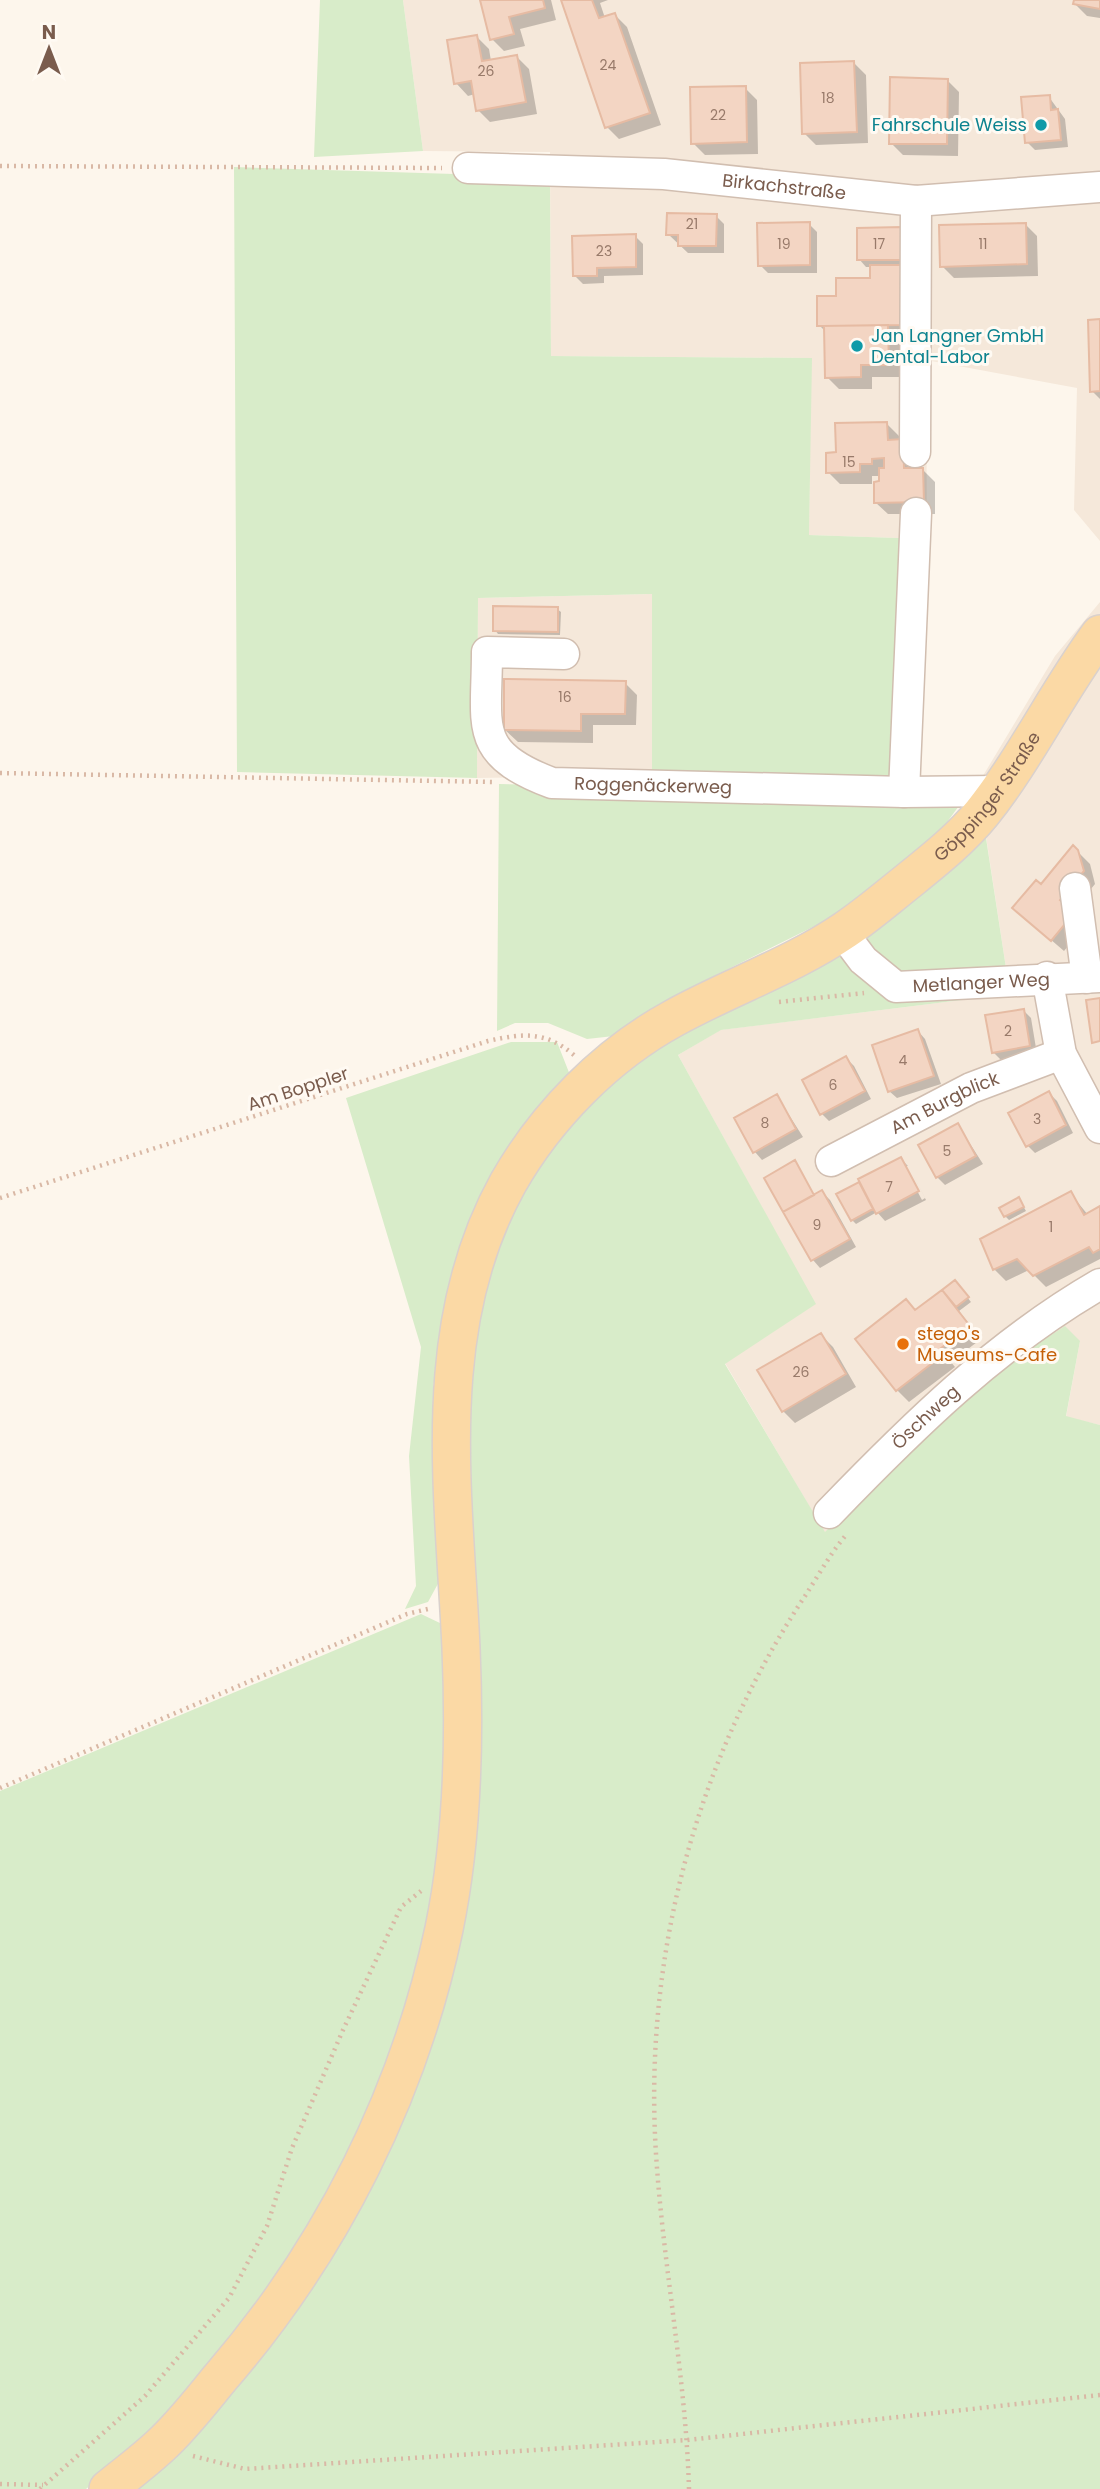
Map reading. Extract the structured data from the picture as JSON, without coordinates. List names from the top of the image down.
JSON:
{
  "streets": {
    "main road": ["Göppinger Straße"],
    "street": [
      "Birkachstraße",
      "Roggenäckerweg",
      "Metlanger Weg",
      "Am Burgblick",
      "Öschweg"
    ],
    "path": ["Am Boppler"]
  },
  "crossings": [
    ["Roggenäckerweg", "Göppinger Straße"],
    ["Göppinger Straße", "Metlanger Weg"],
    ["Göppinger Straße", "Am Boppler"]
  ],
  "places": ["Fahrschule Weiss", "Jan Langner GmbH Dental-Labor", "stego's Museums-Cafe"],
  "house_numbers": [
    "24",
    "26",
    "18",
    "22",
    "21",
    "19",
    "17",
    "11",
    "23",
    "15",
    "16",
    "2",
    "4",
    "6",
    "3",
    "8",
    "5",
    "7",
    "9",
    "1",
    "26"
  ],
  "north": "top"
}
